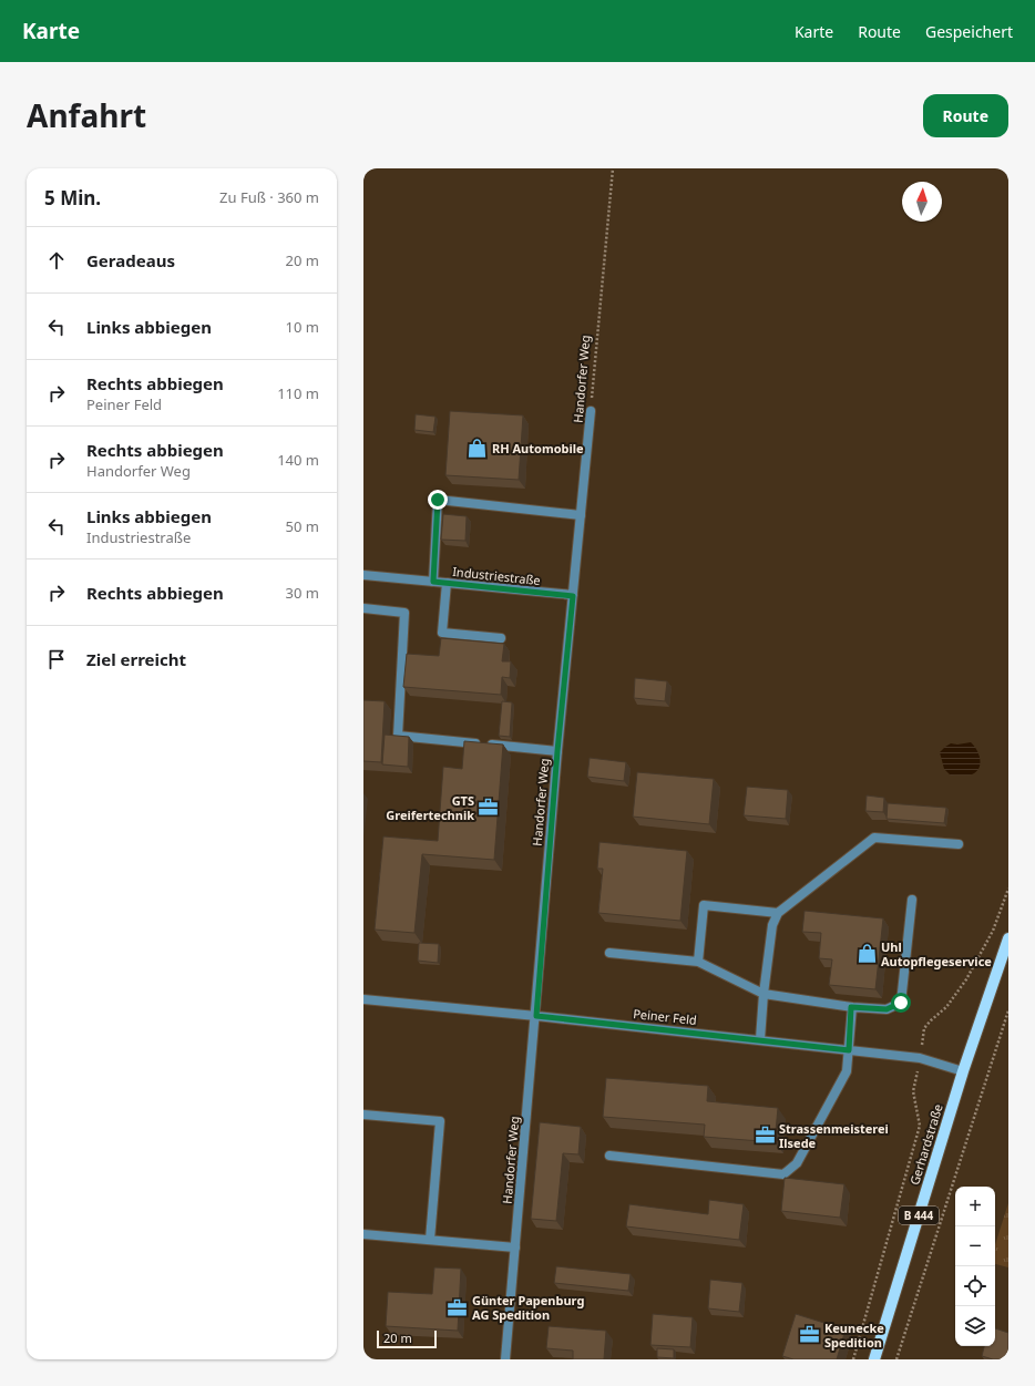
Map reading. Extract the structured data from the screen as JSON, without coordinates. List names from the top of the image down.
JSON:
{
  "streets": {
    "main road": ["Gerhardstraße", "B 444"],
    "street": ["Handorfer Weg", "Industriestraße", "Peiner Feld"]
  },
  "crossings": [
    ["Handorfer Weg", "Industriestraße"],
    ["Handorfer Weg", "Peiner Feld"],
    ["Peiner Feld", "Gerhardstraße"]
  ],
  "places": {
    "shop": ["RH Automobile", "Uhl Autopflegeservice"],
    "office": [
      "GTS Greifertechnik",
      "Strassenmeisterei Ilsede",
      "Günter Papenburg AG Spedition",
      "Keunecke Spedition"
    ]
  },
  "scale_bar": "20 m",
  "north": "top",
  "page": {
    "header": "Karte",
    "nav": ["Karte", "Route", "Gespeichert"],
    "title": "Anfahrt",
    "buttons": "Route",
    "heading": ["5 Min.", "Zu Fuß · 360 m"],
    "list": [
      ["Geradeaus", "20 m"],
      ["Links abbiegen", "10 m"],
      ["Rechts abbiegen", "Peiner Feld", "110 m"],
      ["Rechts abbiegen", "Handorfer Weg", "140 m"],
      ["Links abbiegen", "Industriestraße", "50 m"],
      ["Rechts abbiegen", "30 m"],
      "Ziel erreicht"
    ],
    "map_buttons": ["+", "−"],
    "scale": "20 m"
  }
}
